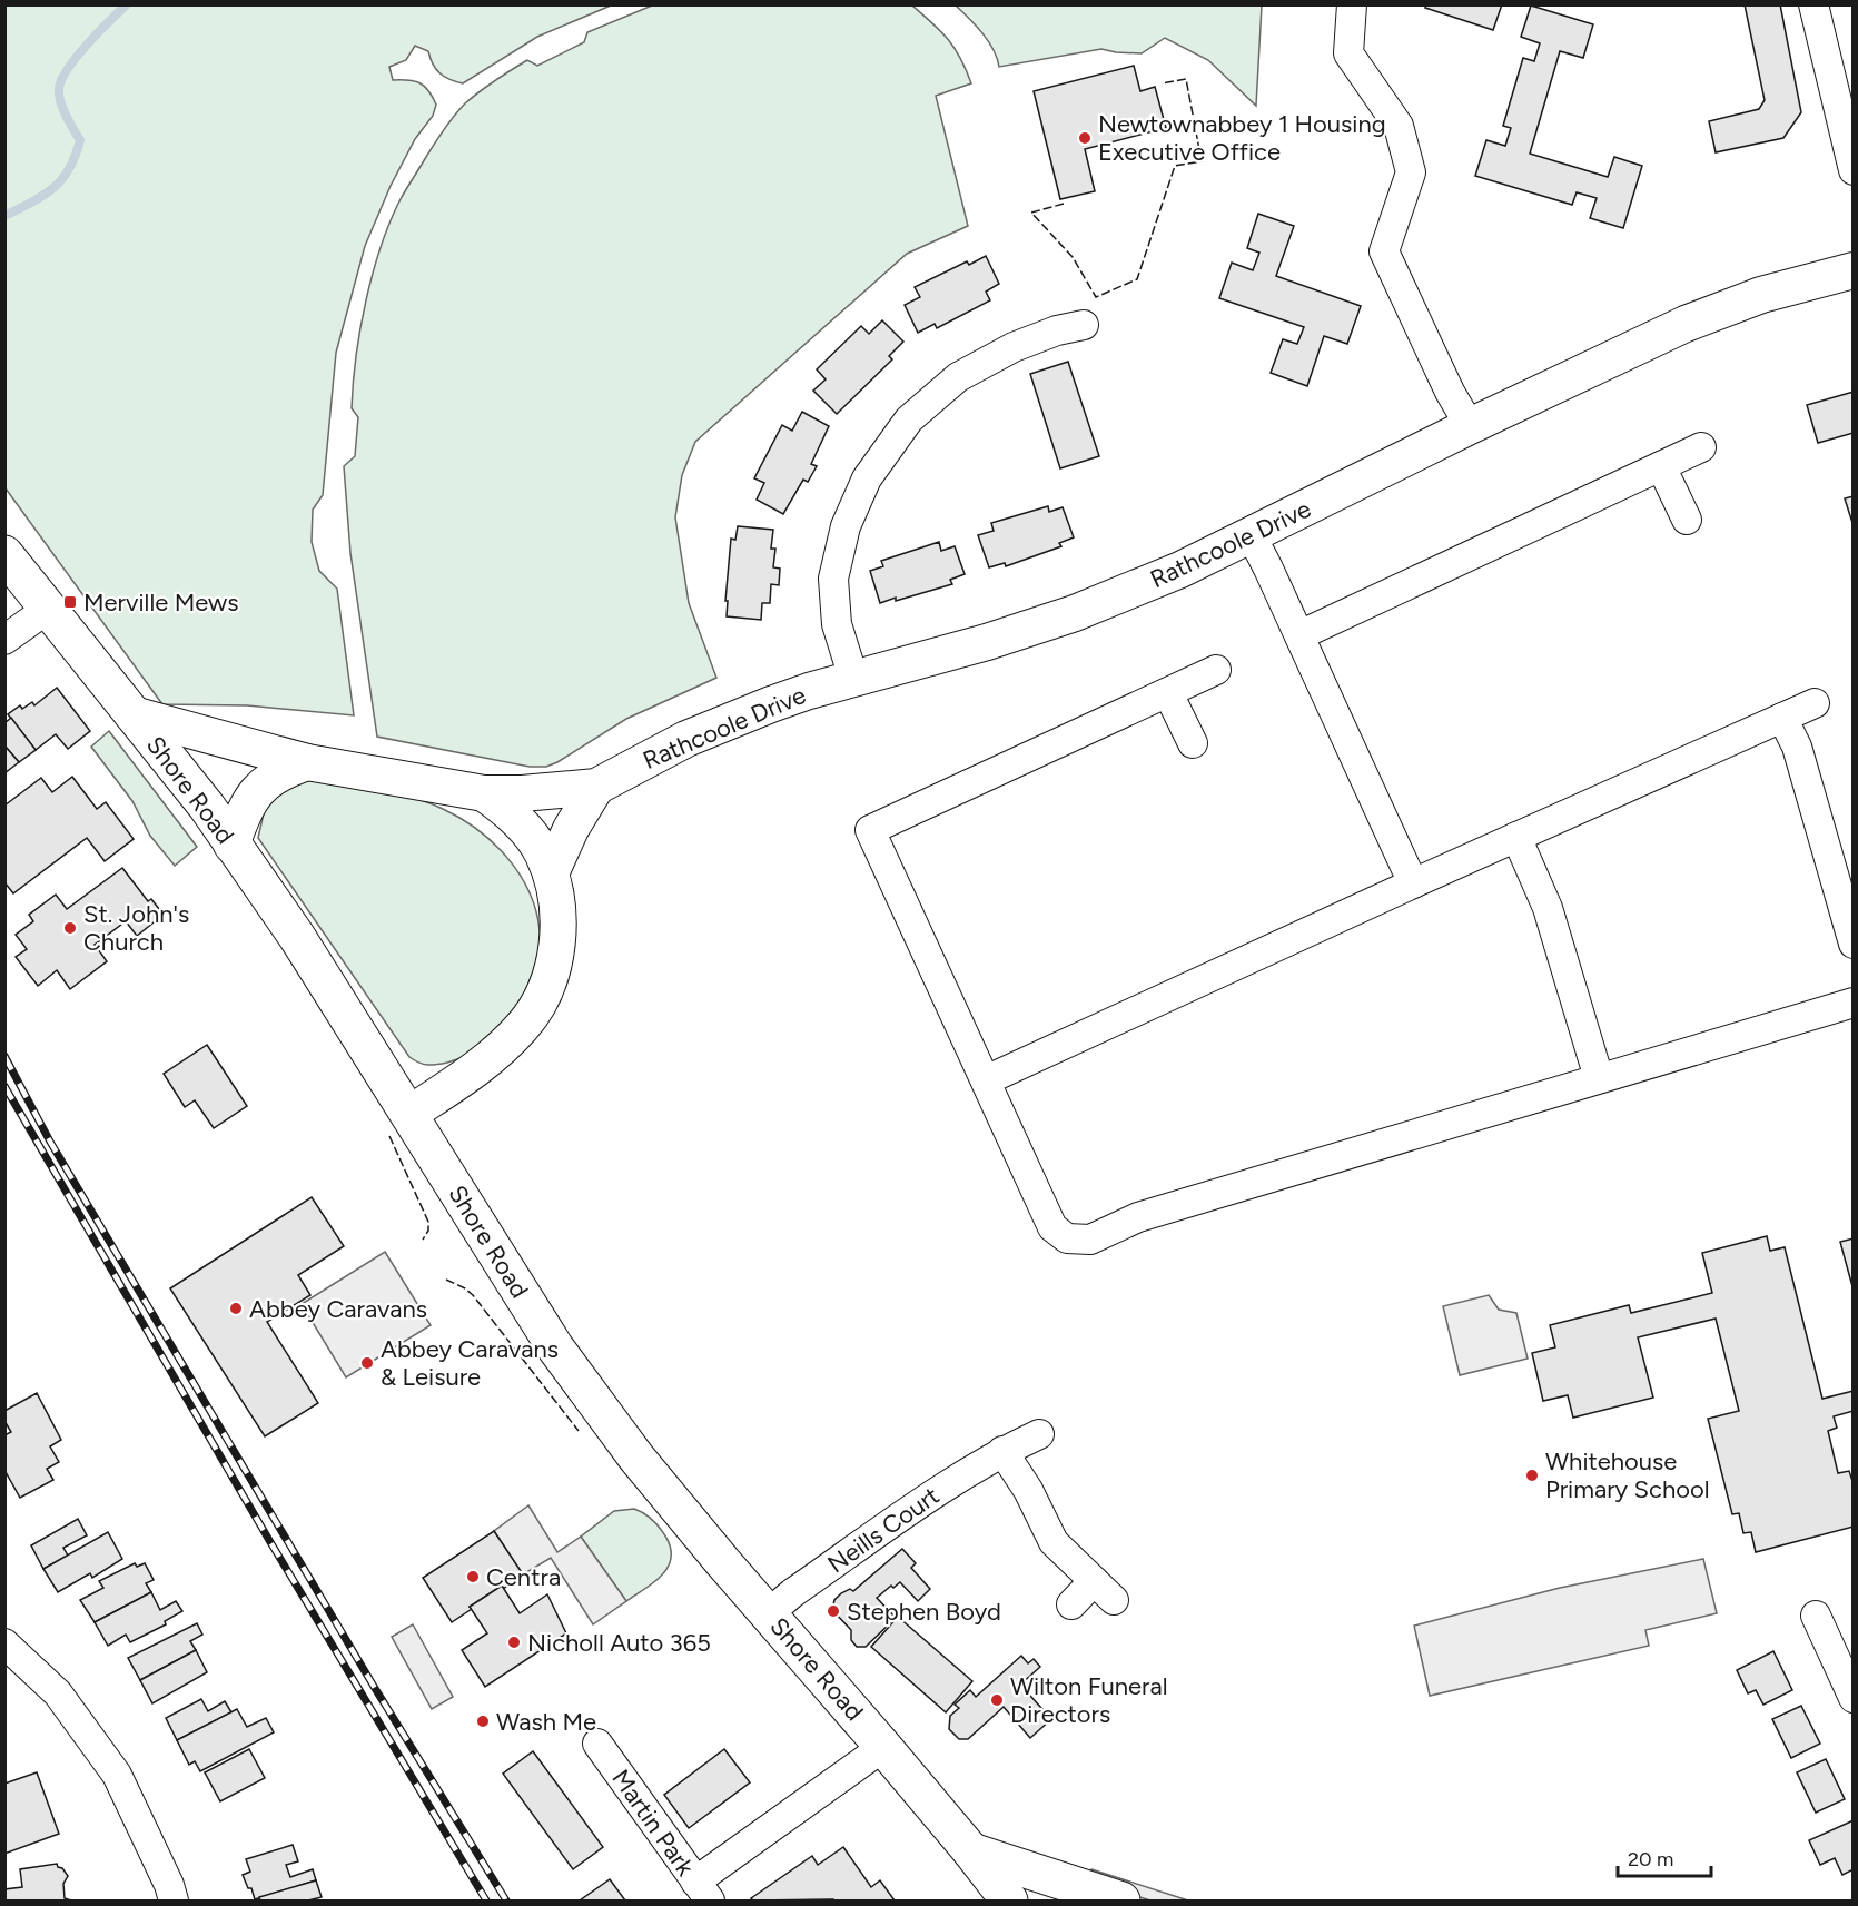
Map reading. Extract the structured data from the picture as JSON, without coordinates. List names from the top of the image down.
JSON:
{
  "streets": {
    "main road": ["Shore Road"],
    "street": ["Rathcoole Drive", "Neills Court", "Martin Park"]
  },
  "crossings": [
    ["Rathcoole Drive", "Shore Road"],
    ["Shore Road", "Neills Court"]
  ],
  "places": {
    "other": [
      "Newtownabbey 1 Housing Executive Office",
      "St. John's Church",
      "Abbey Caravans",
      "Abbey Caravans & Leisure",
      "Whitehouse Primary School",
      "Centra",
      "Stephen Boyd",
      "Nicholl Auto 365",
      "Wilton Funeral Directors",
      "Wash Me"
    ],
    "transit": ["Merville Mews"]
  },
  "scale_bar": "20 m"
}
